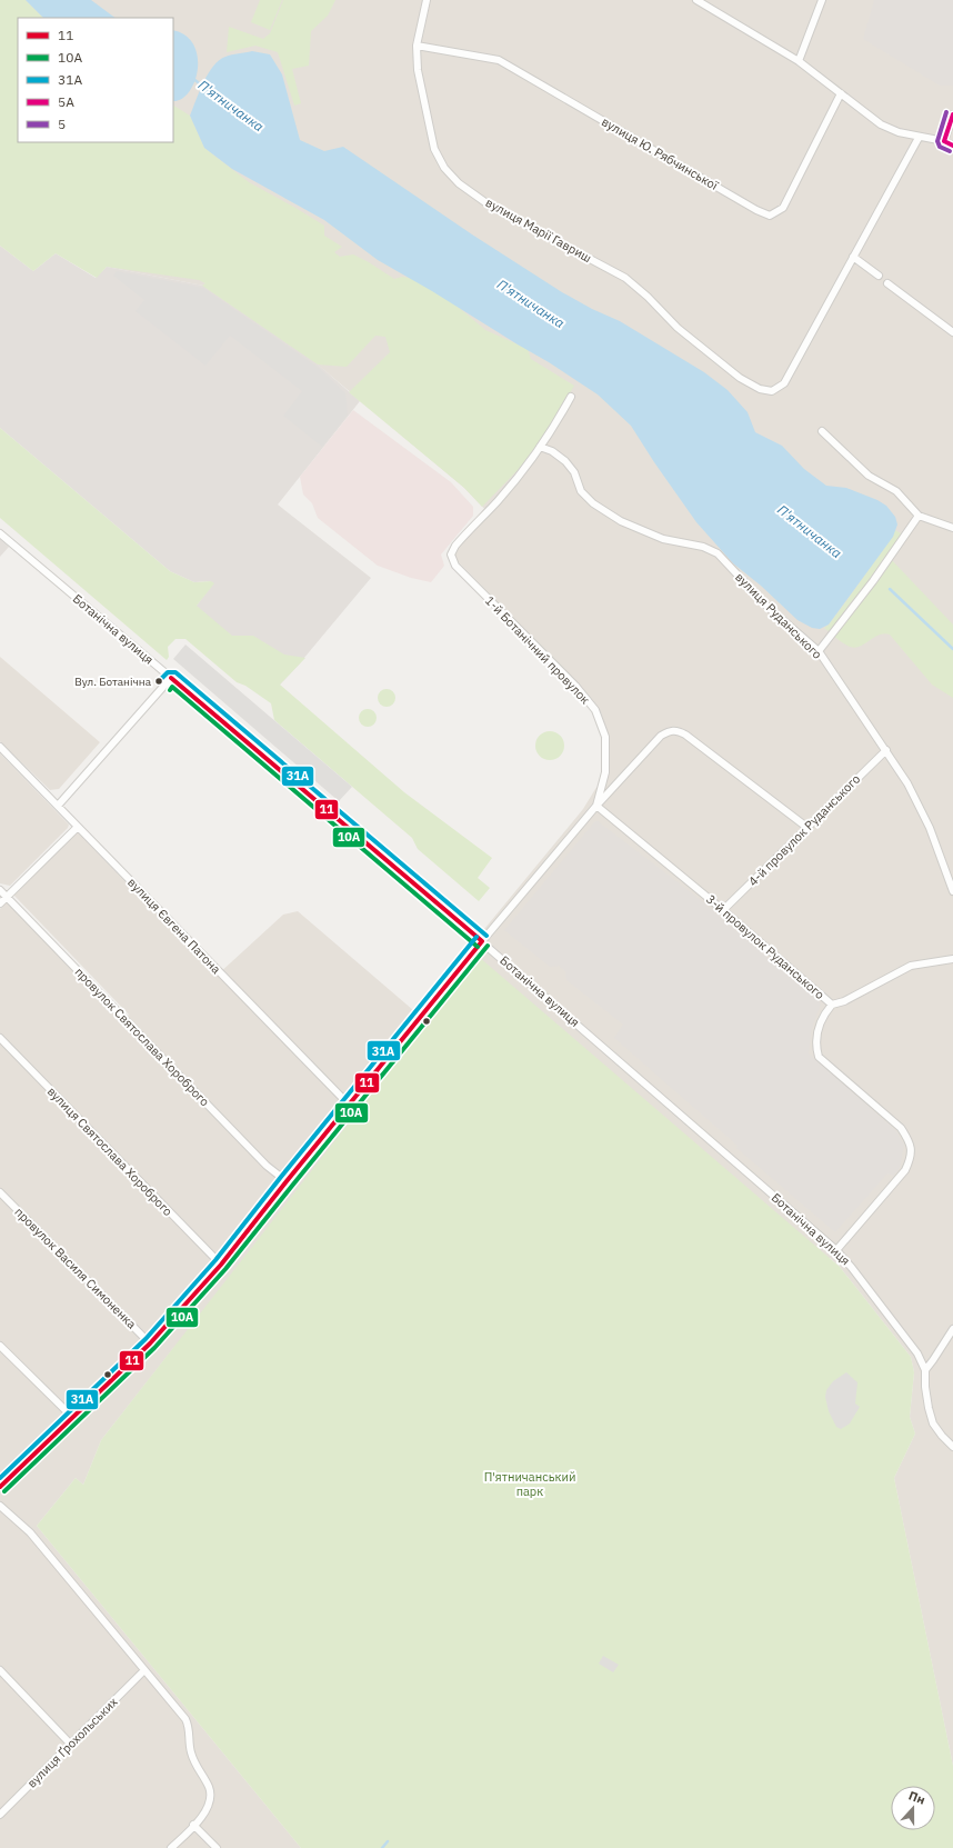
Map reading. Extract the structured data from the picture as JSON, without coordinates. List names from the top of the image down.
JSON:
{
  "streets": {
    "street": [
      "вулиця Ю. Рябчинської",
      "вулиця Марії Гавриш",
      "вулиця Руданського",
      "Ботанічна вулиця",
      "1-й Ботанічний провулок",
      "4-й провулок Руданського",
      "вулиця Євгена Патона",
      "3-й провулок Руданського",
      "провулок Святослава Хороброго",
      "вулиця Святослава Хороброго",
      "провулок Василя Симоненка",
      "вулиця Ґрохольських"
    ]
  },
  "crossings": [
    ["вулиця Ю. Рябчинської", "вулиця Марії Гавриш"],
    ["вулиця Руданського", "1-й Ботанічний провулок"],
    ["вулиця Руданського", "4-й провулок Руданського"],
    ["Ботанічна вулиця", "1-й Ботанічний провулок"],
    ["1-й Ботанічний провулок", "4-й провулок Руданського"],
    ["1-й Ботанічний провулок", "3-й провулок Руданського"],
    ["4-й провулок Руданського", "3-й провулок Руданського"]
  ],
  "water": ["П'ятничанка"],
  "parks": ["П'ятничанський парк"],
  "places": ["Вул. Ботанічна"],
  "lines": [
    "transit line 5",
    "transit line 5А",
    "transit line 31А",
    "transit line 11",
    "transit line 10А"
  ],
  "legend": [
    "11",
    "10А",
    "31А",
    "5А",
    "5"
  ],
  "north": "top"
}
